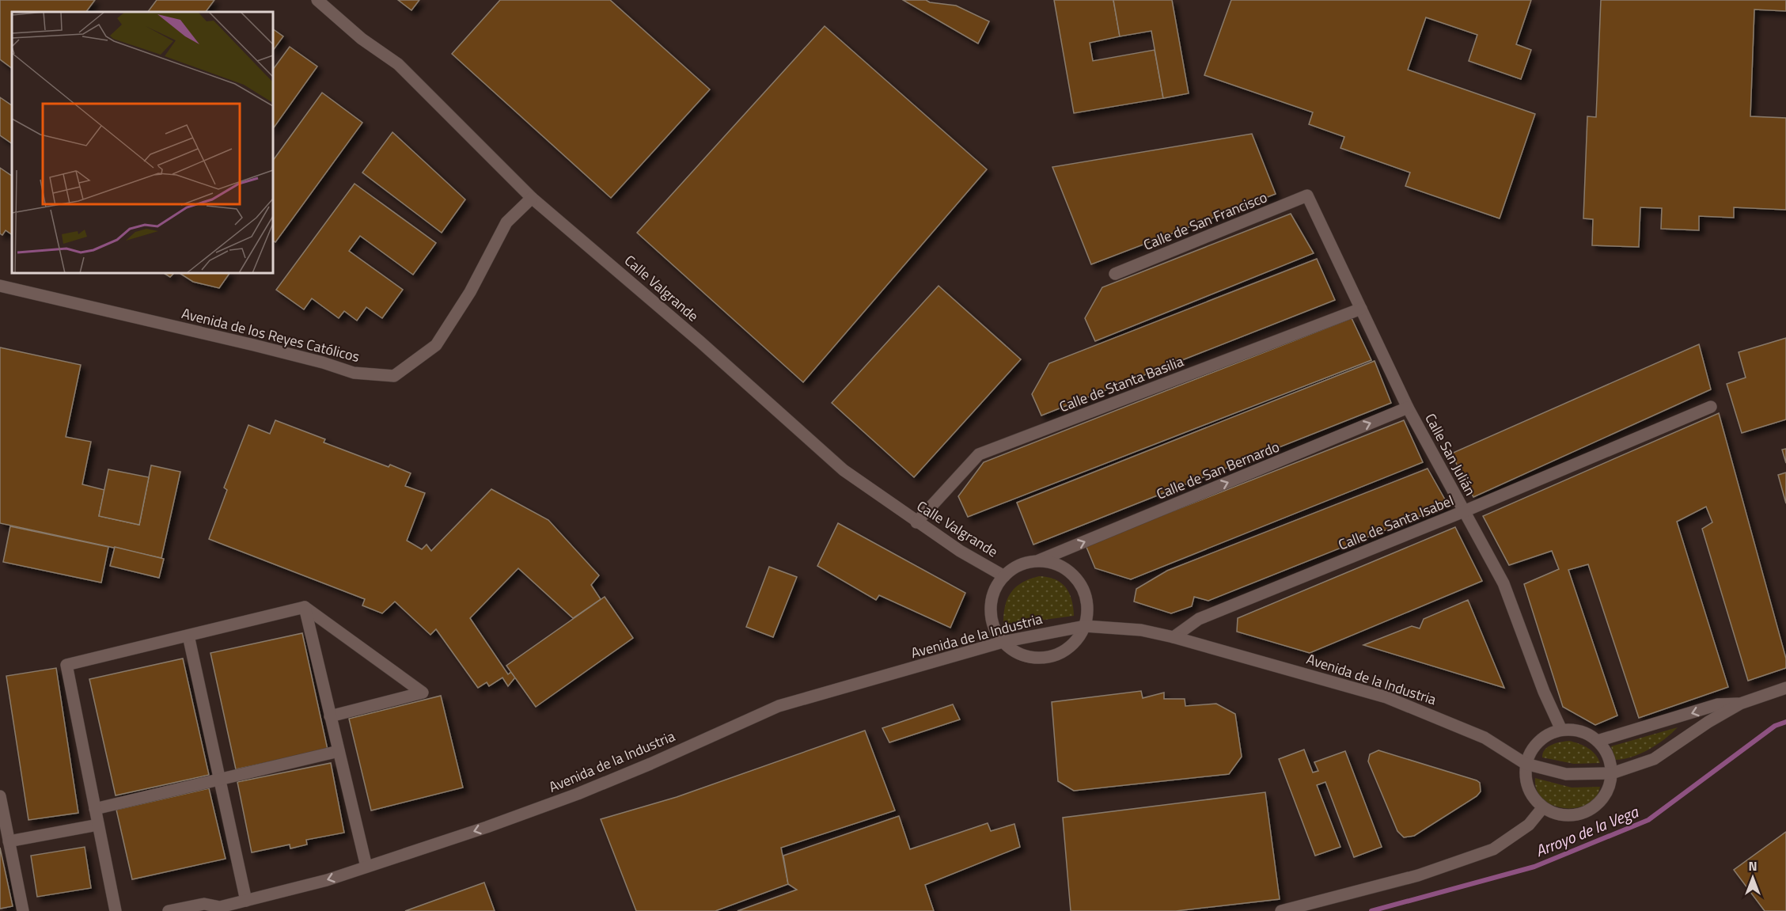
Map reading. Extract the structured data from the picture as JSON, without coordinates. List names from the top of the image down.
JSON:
{
  "streets": {
    "street": [
      "Calle de San Francisco",
      "Calle Valgrande",
      "Avenida de los Reyes Católicos",
      "Calle de Stanta Basilia",
      "Calle San Julián",
      "Calle de San Bernardo",
      "Calle de Santa Isabel",
      "Avenida de la Industria"
    ]
  },
  "crossings": [
    ["Calle de San Francisco", "Calle San Julián"],
    ["Calle Valgrande", "Avenida de los Reyes Católicos"],
    ["Calle Valgrande", "Calle de Stanta Basilia"],
    ["Calle Valgrande", "Calle de San Bernardo"],
    ["Calle Valgrande", "Avenida de la Industria"],
    ["Calle de Stanta Basilia", "Calle San Julián"],
    ["Calle San Julián", "Calle de San Bernardo"],
    ["Calle San Julián", "Calle de Santa Isabel"],
    ["Calle de San Bernardo", "Avenida de la Industria"],
    ["Calle de Santa Isabel", "Avenida de la Industria"]
  ],
  "one_way": ["Calle de San Bernardo", "Avenida de la Industria"],
  "water": ["Arroyo de la Vega"],
  "north": "top"
}
